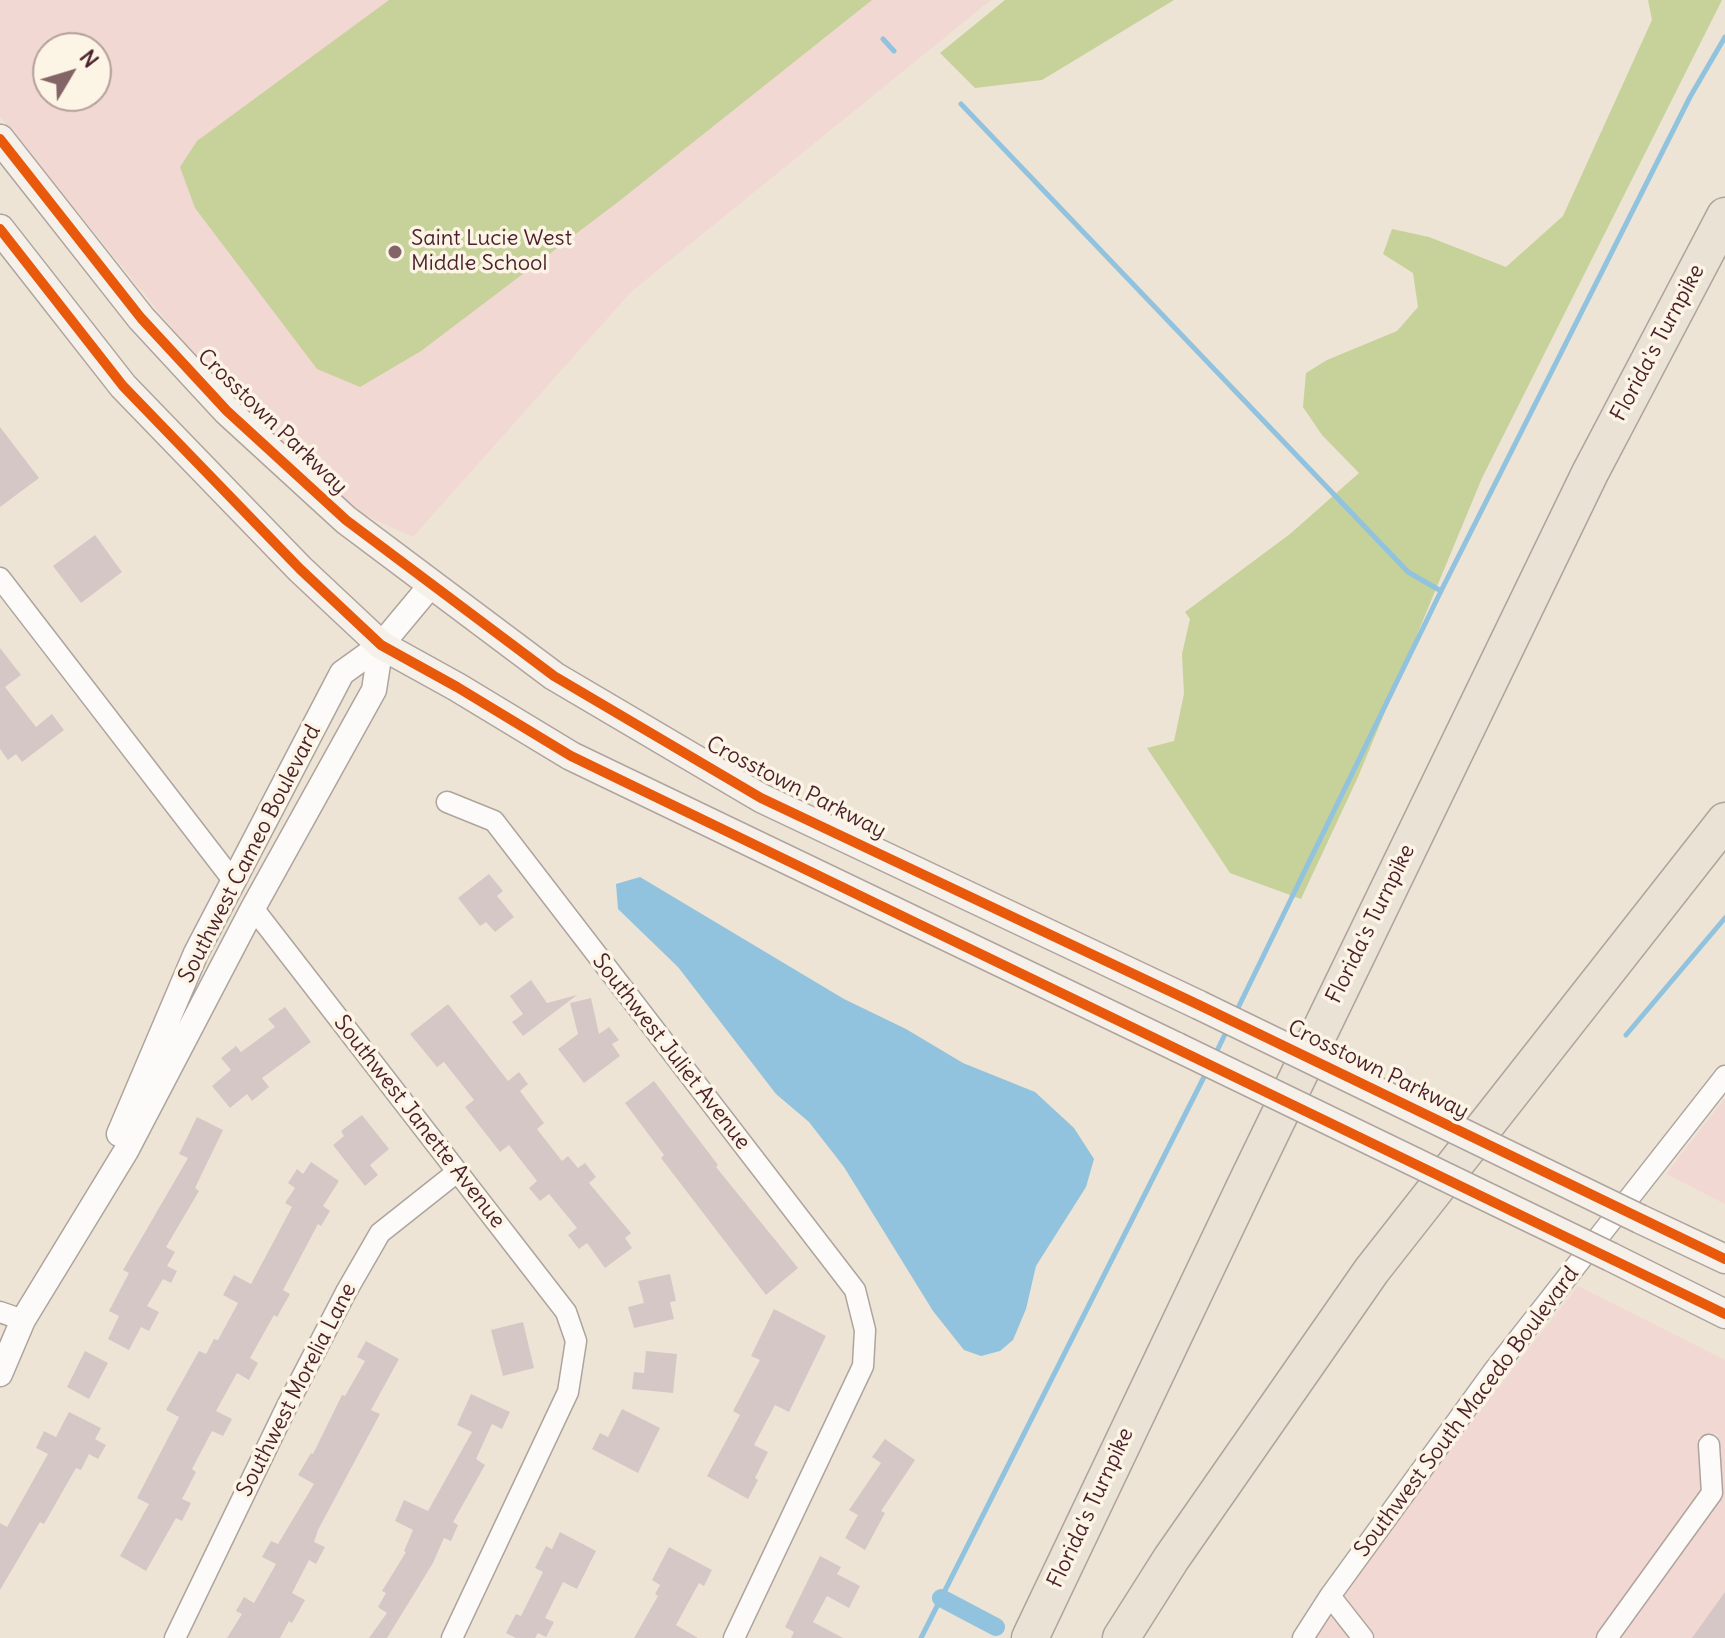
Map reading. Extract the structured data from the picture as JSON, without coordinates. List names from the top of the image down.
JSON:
{
  "streets": {
    "highway": ["Florida's Turnpike"],
    "main road": ["Crosstown Parkway"],
    "street": [
      "Southwest Cameo Boulevard",
      "Southwest Juliet Avenue",
      "Southwest Janette Avenue",
      "Southwest Morelia Lane",
      "Southwest South Macedo Boulevard"
    ]
  },
  "crossings": [
    ["Crosstown Parkway", "Southwest Cameo Boulevard"],
    ["Southwest Cameo Boulevard", "Southwest Janette Avenue"],
    ["Southwest Janette Avenue", "Southwest Morelia Lane"]
  ],
  "places": ["Saint Lucie West Middle School"],
  "north": "top right"
}
